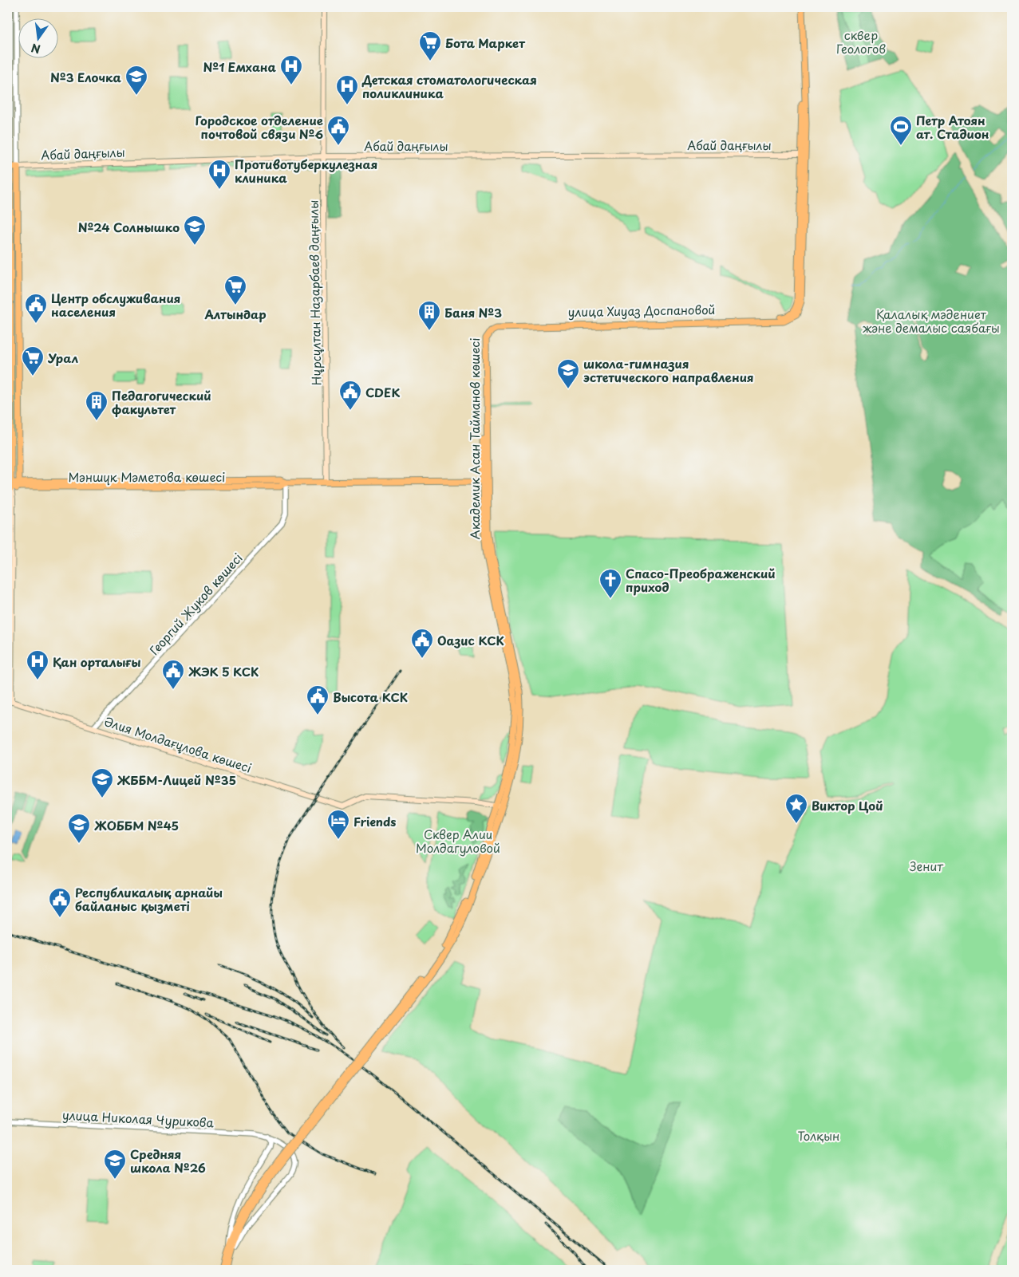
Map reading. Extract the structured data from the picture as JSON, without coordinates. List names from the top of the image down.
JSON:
{
  "streets": {
    "main road": [
      "Абай даңғылы",
      "Нұрсұлтан Назарбаев даңғылы",
      "улица Хиуаз Доспановой",
      "Академик Асан Тайманов көшесі",
      "Мәншүк Мәметова көшесі",
      "Әлия Молдағұлова көшесі"
    ],
    "street": ["Георгий Жуков көшесі", "улица Николая Чурикова"]
  },
  "crossings": [
    ["Абай даңғылы", "Нұрсұлтан Назарбаев даңғылы"],
    ["Абай даңғылы", "улица Хиуаз Доспановой"],
    ["Нұрсұлтан Назарбаев даңғылы", "Мәншүк Мәметова көшесі"],
    ["улица Хиуаз Доспановой", "Академик Асан Тайманов көшесі"],
    ["Академик Асан Тайманов көшесі", "Мәншүк Мәметова көшесі"],
    ["Академик Асан Тайманов көшесі", "Әлия Молдағұлова көшесі"],
    ["Мәншүк Мәметова көшесі", "Георгий Жуков көшесі"],
    ["Георгий Жуков көшесі", "Әлия Молдағұлова көшесі"]
  ],
  "parks": [
    "сквер Геологов",
    "Қалалық мәдениет және демалыс саябағы",
    "Сквер Алии Молдагуловой",
    "Зенит",
    "Толқын"
  ],
  "places": {
    "supermarket": ["Бота Маркет", "Алтындар", "Урал"],
    "hospital": [
      "№1 Емхана",
      "Детская стоматологическая поликлиника",
      "Противотуберкулезная клиника",
      "Қан орталығы"
    ],
    "school or university": [
      "№3 Елочка",
      "№24 Солнышко",
      "школа-гимназия эстетического направления",
      "ЖББМ-Лицей №35",
      "ЖОББМ №45",
      "Средняя школа №26"
    ],
    "public building": [
      "Городское отделение почтовой связи №6",
      "Центр обслуживания наcеления",
      "CDEK",
      "Оазис КСК",
      "ЖЭК 5 КСК",
      "Высота КСК",
      "Республикалық арнайы байланыс қызметі"
    ],
    "sports": ["Петр Атоян ат. Стадион"],
    "building": ["Баня №3", "Педагогический факультет"],
    "church": ["Спасо-Преображенский приход"],
    "place": ["Виктор Цой"],
    "hotel": ["Friends"]
  },
  "north": "bottom"
}
